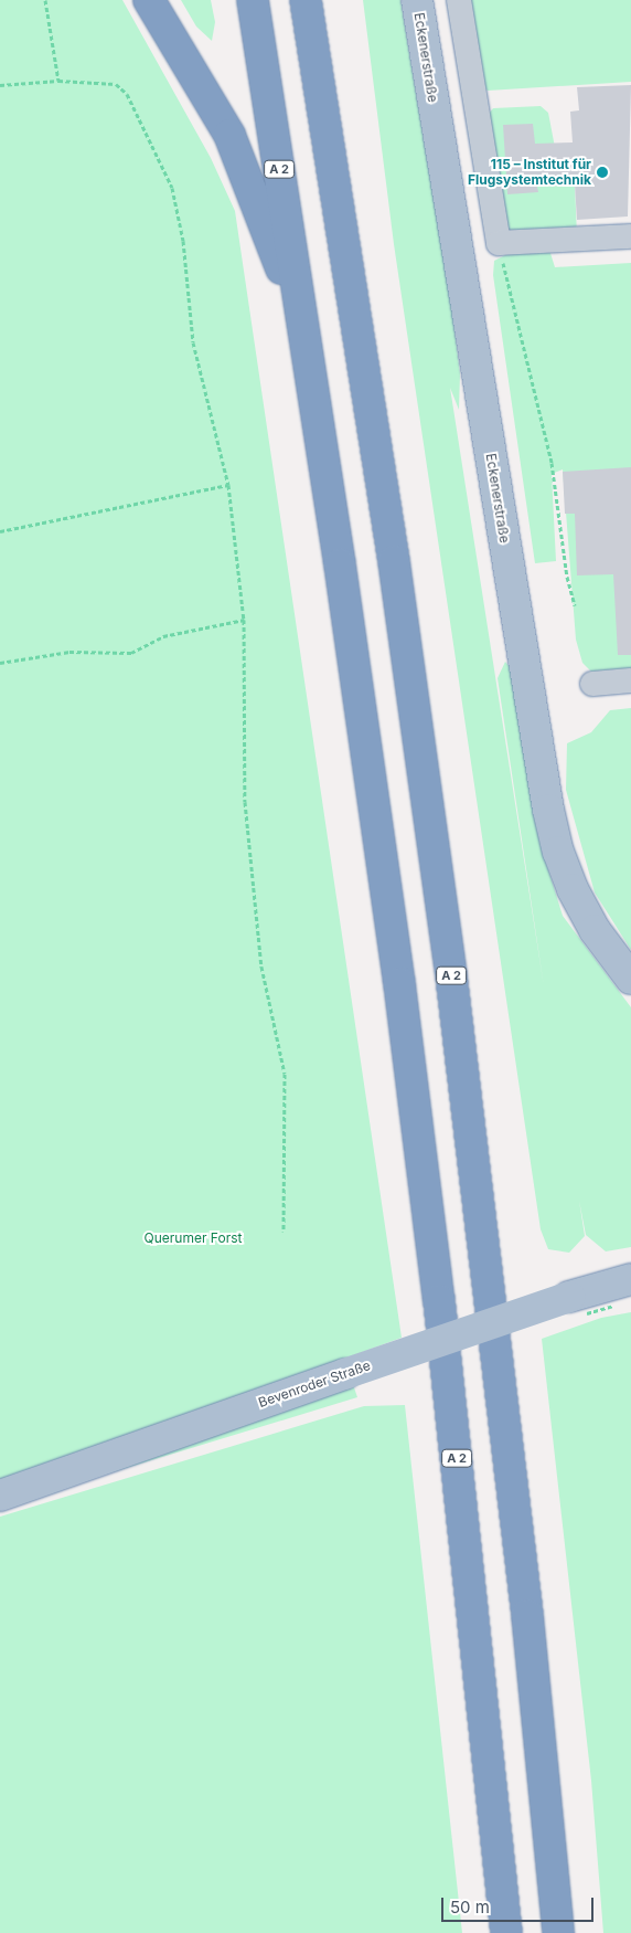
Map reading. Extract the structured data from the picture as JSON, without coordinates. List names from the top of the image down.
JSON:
{
  "streets": {
    "highway": ["A 2"],
    "main road": ["Eckenerstraße", "Bevenroder Straße"]
  },
  "parks": ["Querumer Forst"],
  "places": ["115 – Institut für Flugsystemtechnik"],
  "scale_bar": "50 m"
}
